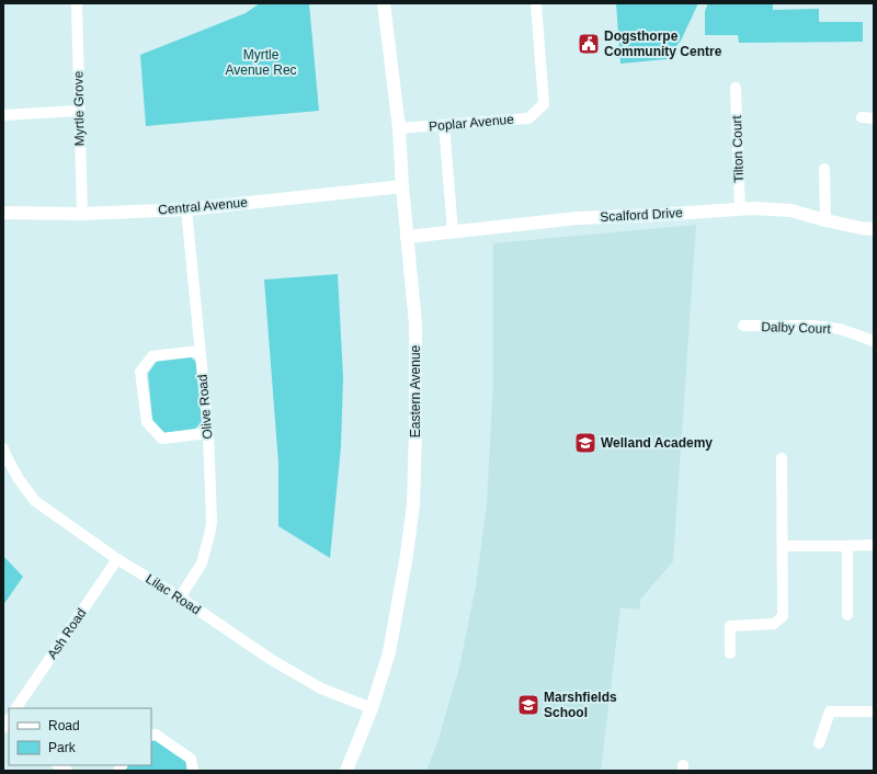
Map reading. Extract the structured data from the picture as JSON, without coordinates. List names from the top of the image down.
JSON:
{
  "streets": {
    "street": [
      "Myrtle Grove",
      "Poplar Avenue",
      "Tilton Court",
      "Central Avenue",
      "Scalford Drive",
      "Dalby Court",
      "Eastern Avenue",
      "Olive Road",
      "Lilac Road",
      "Ash Road"
    ]
  },
  "crossings": [
    ["Myrtle Grove", "Central Avenue"],
    ["Poplar Avenue", "Eastern Avenue"],
    ["Tilton Court", "Scalford Drive"],
    ["Central Avenue", "Eastern Avenue"],
    ["Central Avenue", "Olive Road"],
    ["Scalford Drive", "Eastern Avenue"],
    ["Eastern Avenue", "Lilac Road"],
    ["Olive Road", "Lilac Road"],
    ["Lilac Road", "Ash Road"]
  ],
  "parks": ["Myrtle Avenue Rec"],
  "places": {
    "public building": ["Dogsthorpe Community Centre"],
    "school or university": ["Welland Academy", "Marshfields School"]
  },
  "legend": ["Road", "Park"]
}
